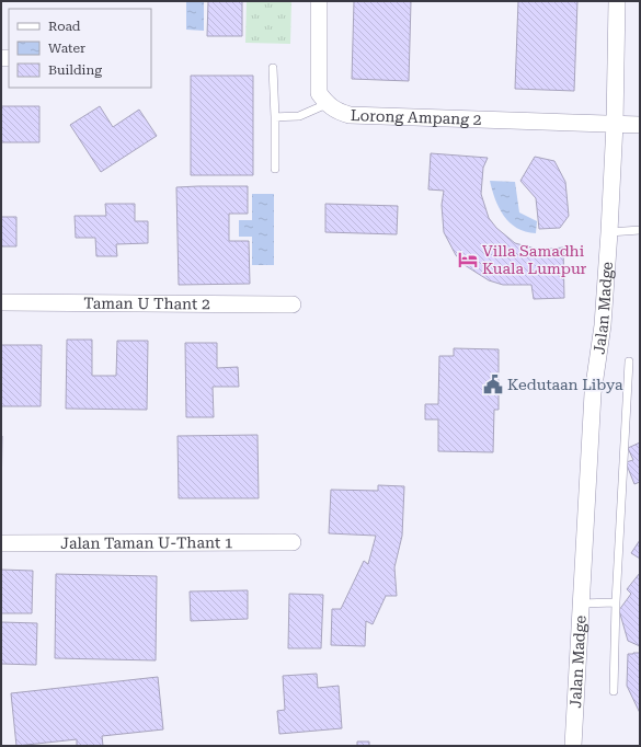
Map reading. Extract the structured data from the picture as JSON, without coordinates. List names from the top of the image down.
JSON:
{
  "streets": {
    "street": [
      "Lorong Ampang 2",
      "Taman U Thant 2",
      "Jalan Madge",
      "Jalan Taman U-Thant 1"
    ]
  },
  "crossings": [
    ["Lorong Ampang 2", "Jalan Madge"]
  ],
  "places": {
    "hotel": ["Villa Samadhi Kuala Lumpur"],
    "public building": ["Kedutaan Libya"]
  },
  "legend": ["Road", "Water", "Building"]
}
